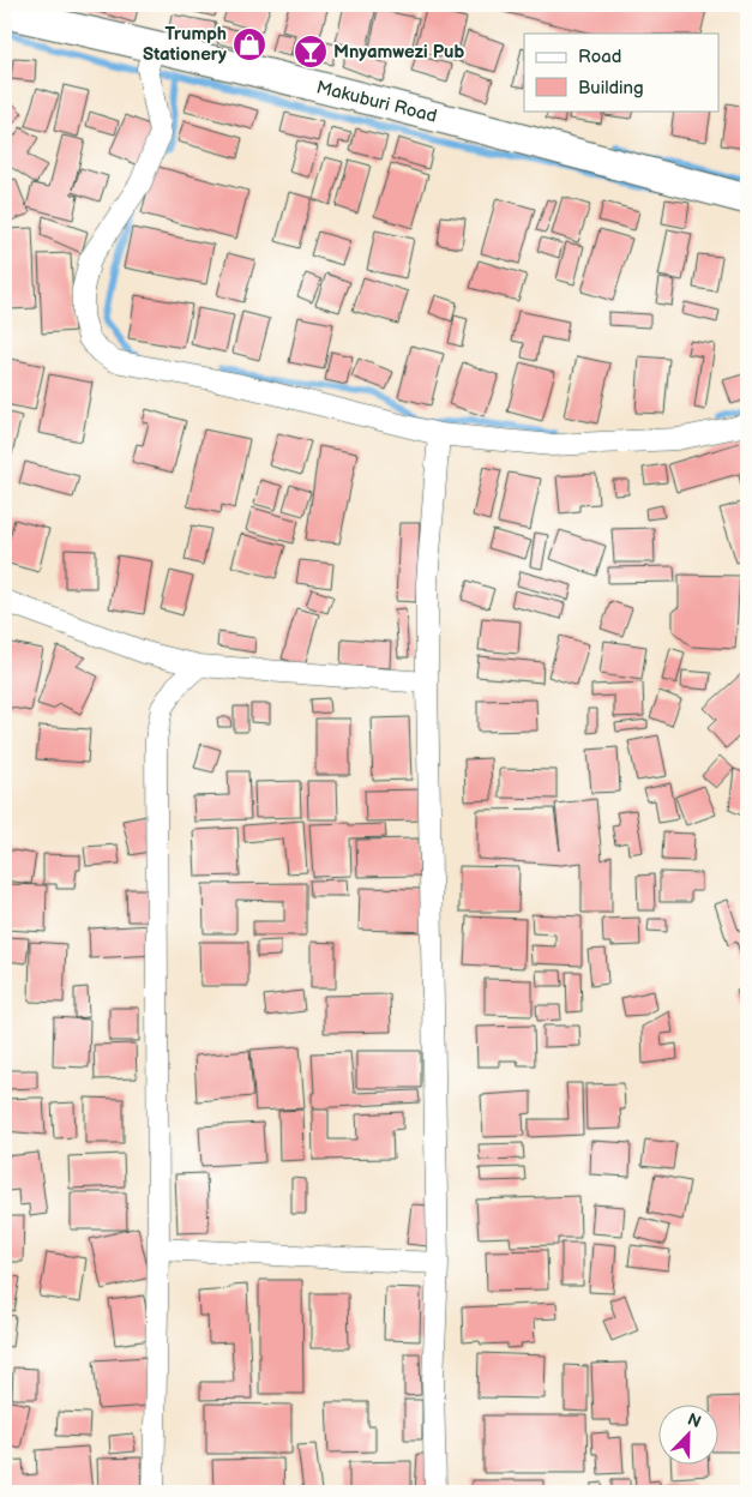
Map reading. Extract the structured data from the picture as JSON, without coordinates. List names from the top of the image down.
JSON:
{
  "streets": {
    "street": ["Makuburi Road"]
  },
  "places": {
    "shop": ["Trumph Stationery"],
    "bar": ["Mnyamwezi Pub"]
  },
  "legend": ["Road", "Building"],
  "north": "top right"
}
